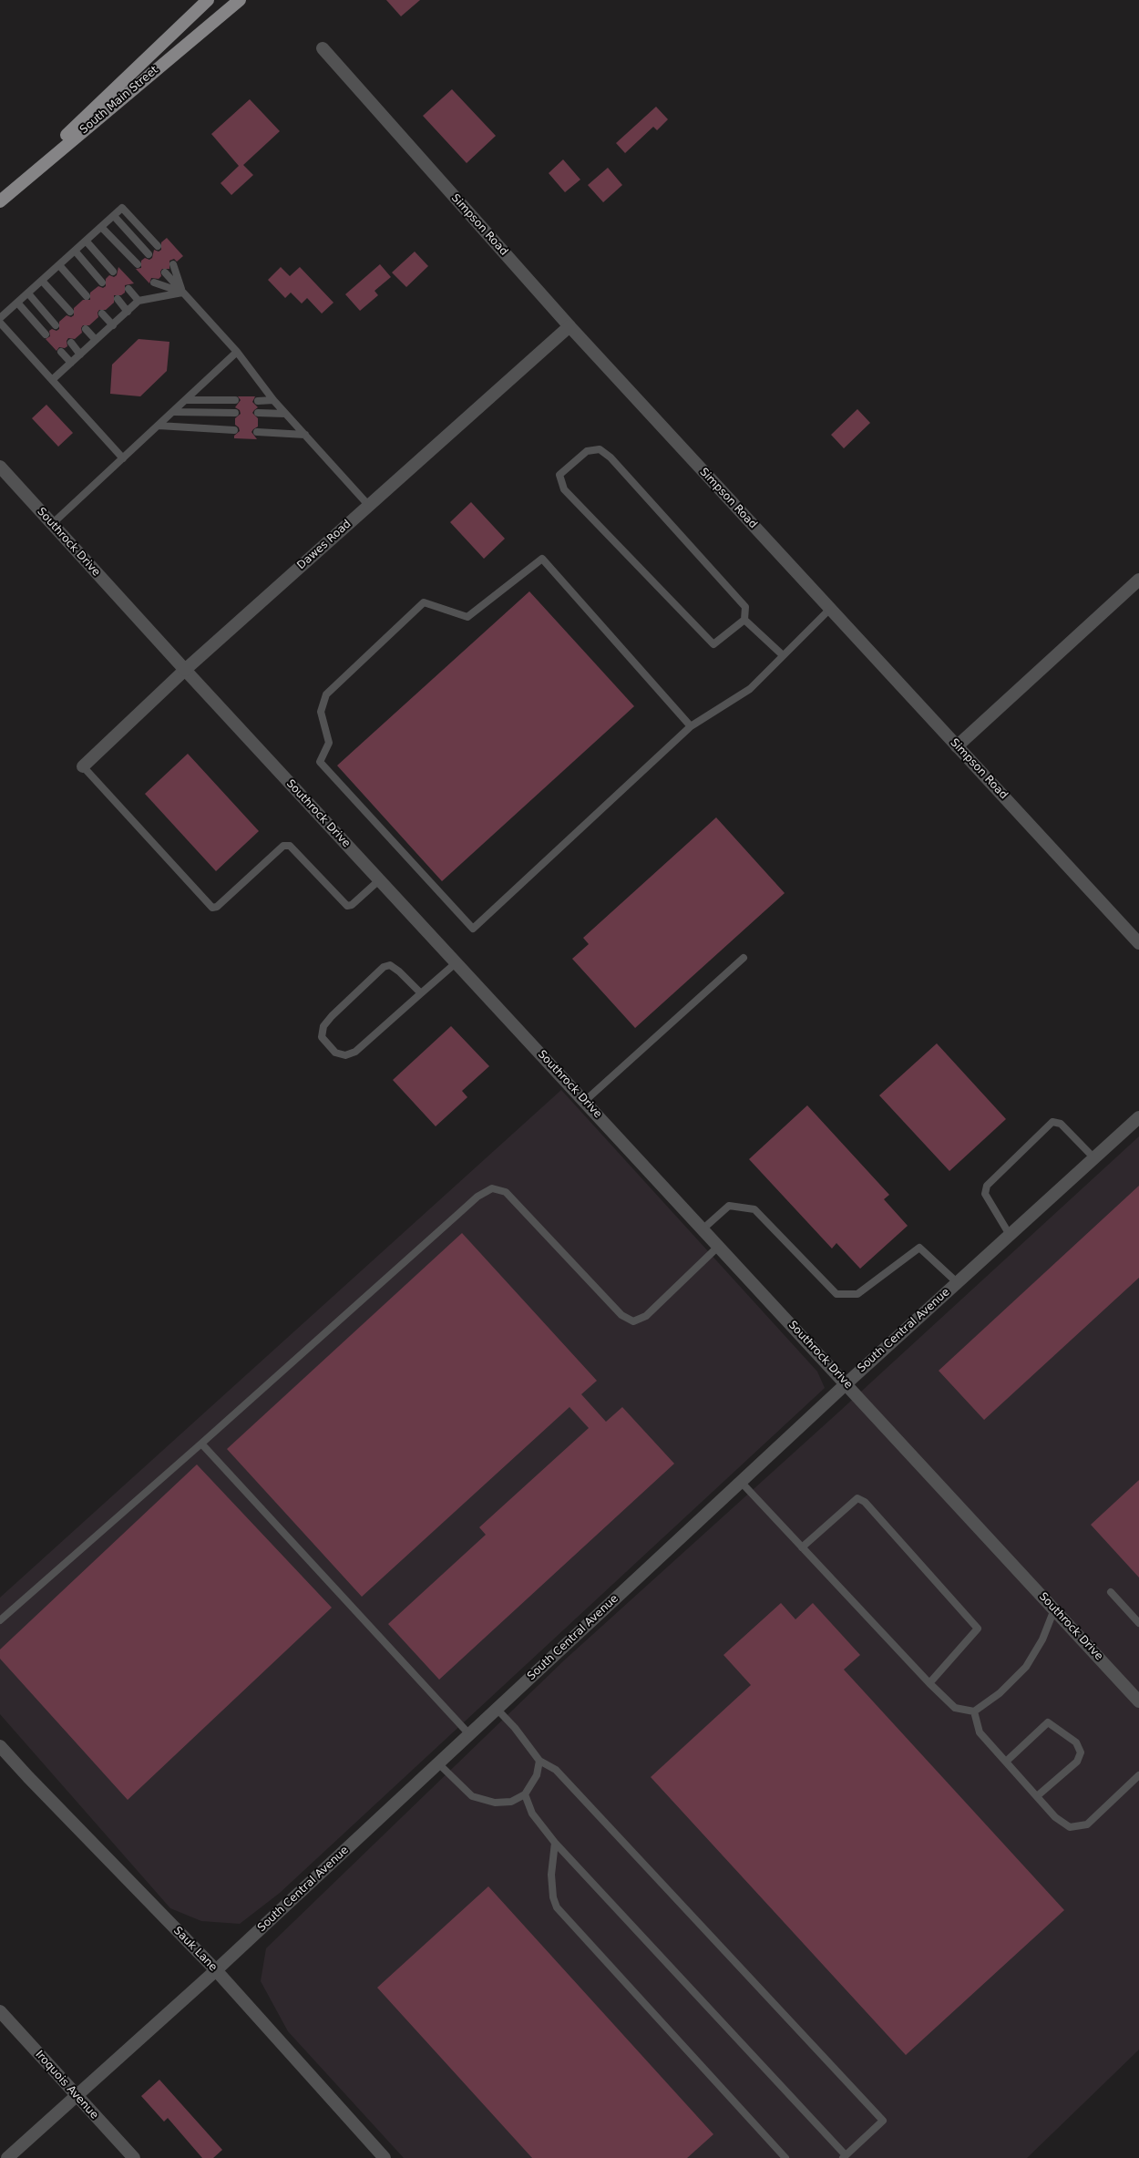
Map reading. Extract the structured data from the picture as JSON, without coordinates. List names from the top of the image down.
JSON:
{
  "streets": {
    "main road": ["South Main Street"],
    "street": [
      "Simpson Road",
      "Southrock Drive",
      "Dawes Road",
      "South Central Avenue",
      "Sauk Lane",
      "Iroquois Avenue"
    ]
  },
  "crossings": [
    ["Simpson Road", "Dawes Road"],
    ["Southrock Drive", "Dawes Road"],
    ["Southrock Drive", "South Central Avenue"],
    ["South Central Avenue", "Sauk Lane"],
    ["South Central Avenue", "Iroquois Avenue"]
  ]
}
